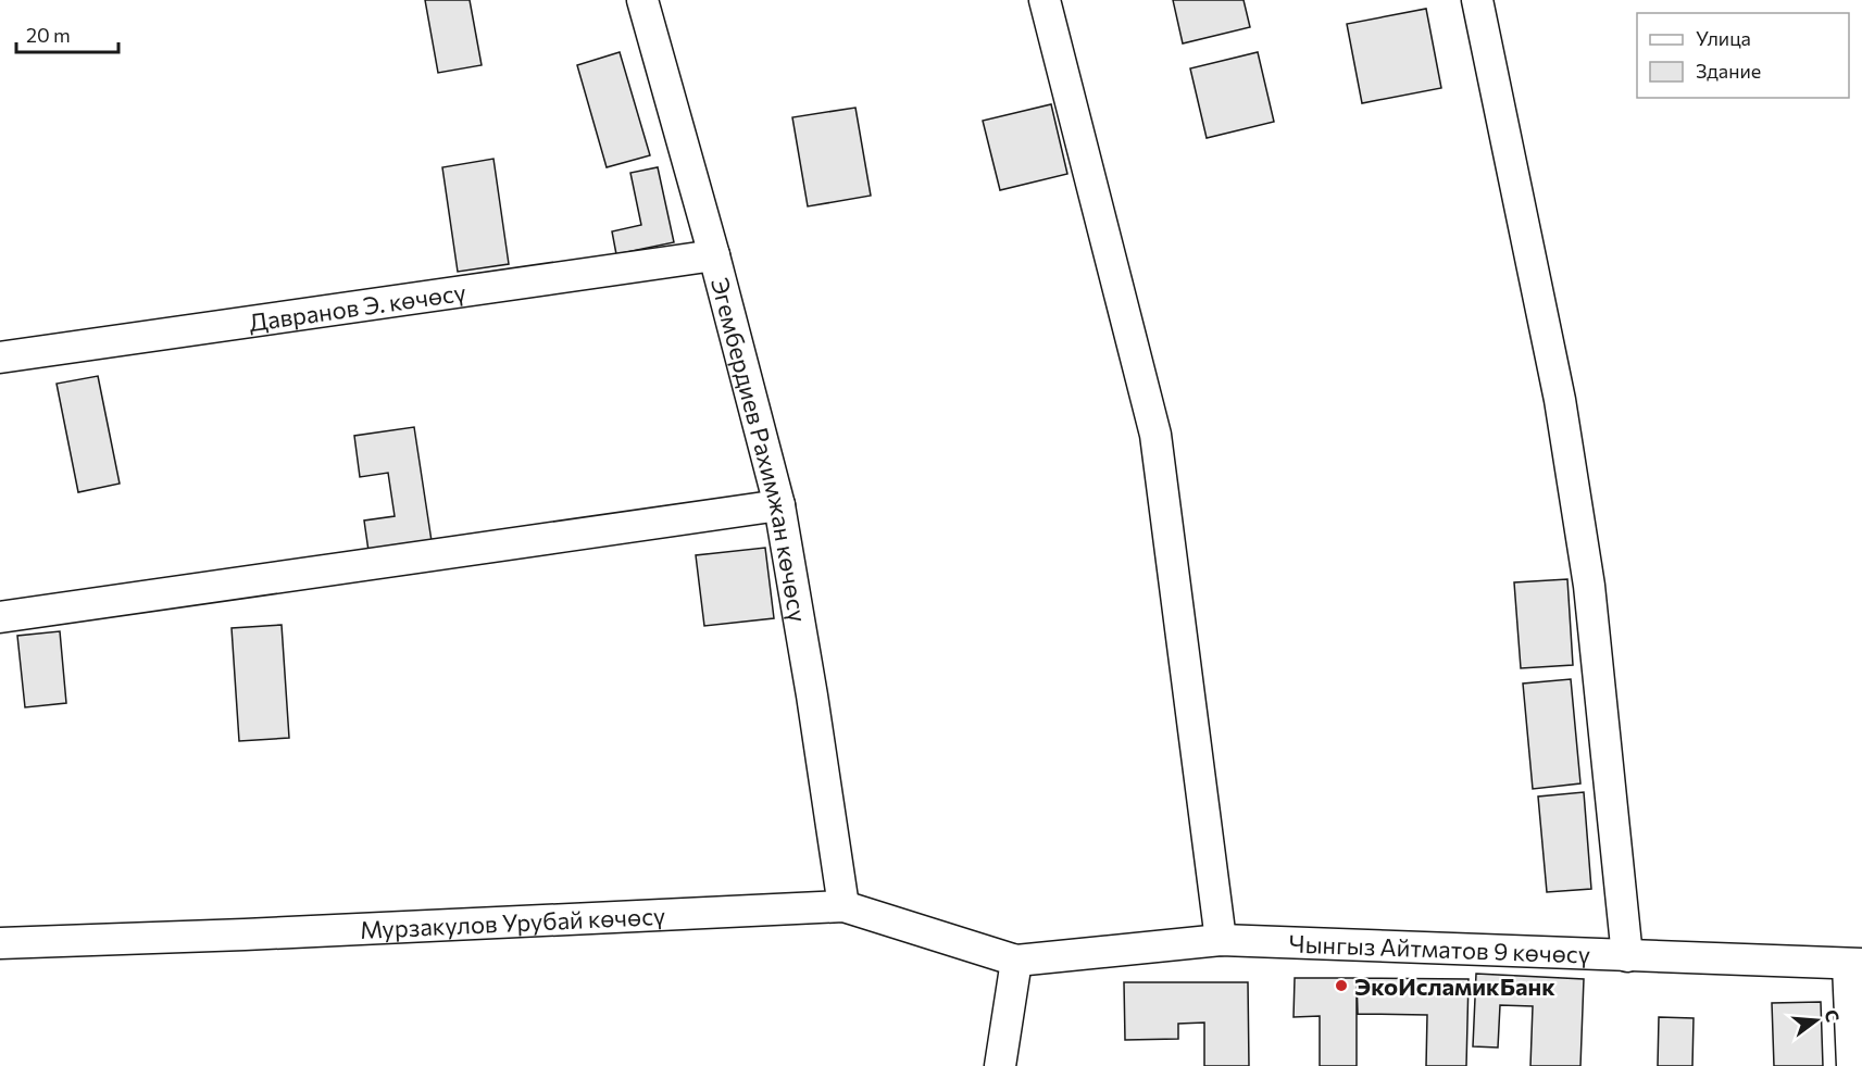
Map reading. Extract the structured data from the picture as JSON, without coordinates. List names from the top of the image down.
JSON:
{
  "streets": {
    "street": [
      "Давранов Э. көчөсү",
      "Эгембердиев Рахимжан көчөсү",
      "Мурзакулов Урубай көчөсү",
      "Чынгыз Айтматов 9 көчөсү"
    ]
  },
  "crossings": [
    ["Давранов Э. көчөсү", "Эгембердиев Рахимжан көчөсү"],
    ["Эгембердиев Рахимжан көчөсү", "Мурзакулов Урубай көчөсү"],
    ["Мурзакулов Урубай көчөсү", "Чынгыз Айтматов 9 көчөсү"]
  ],
  "places": ["ЭкоИсламикБанк"],
  "legend": ["Улица", "Здание"],
  "scale_bar": "20 m",
  "north": "right"
}
